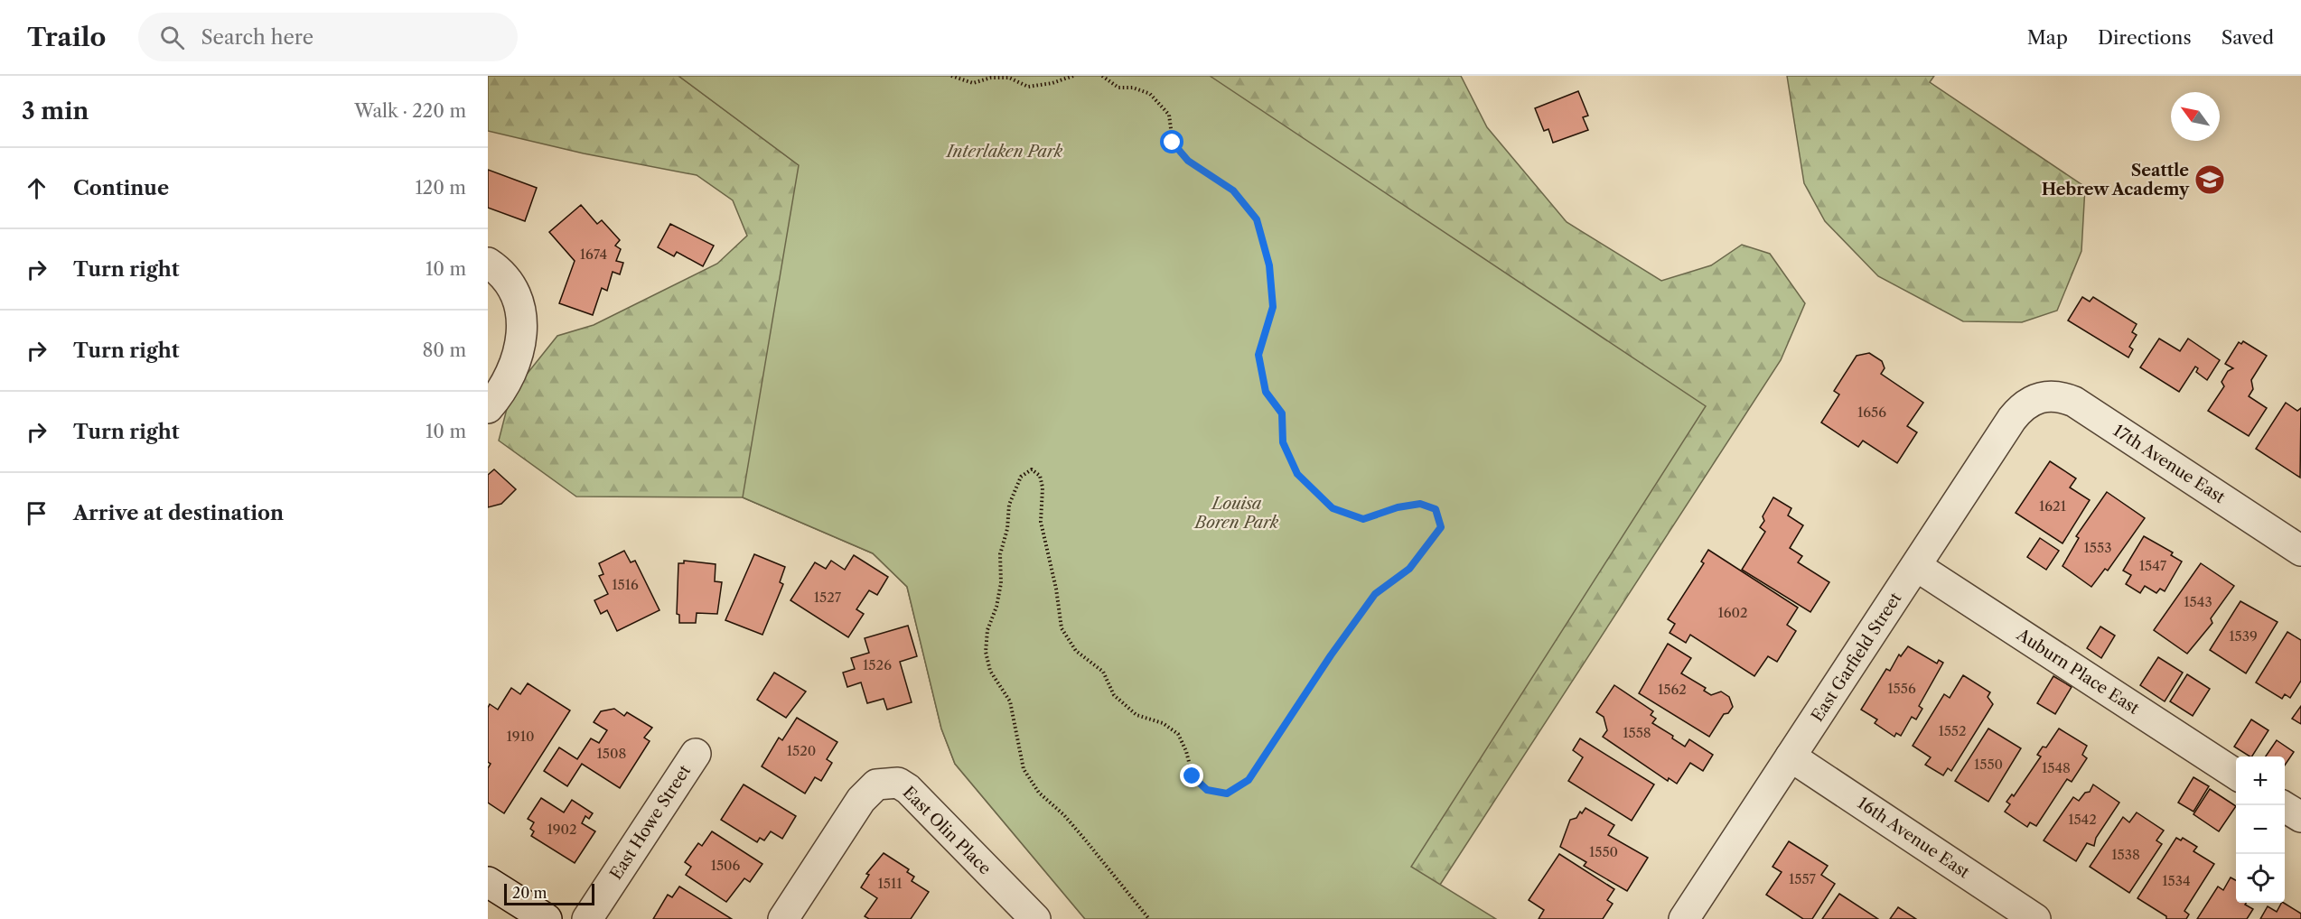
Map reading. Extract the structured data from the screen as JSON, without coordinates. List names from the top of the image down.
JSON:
{
  "streets": {
    "street": [
      "17th Avenue East",
      "East Garfield Street",
      "Auburn Place East",
      "East Howe Street",
      "East Olin Place",
      "16th Avenue East"
    ]
  },
  "crossings": [
    ["17th Avenue East", "East Garfield Street"],
    ["East Garfield Street", "Auburn Place East"],
    ["East Garfield Street", "16th Avenue East"]
  ],
  "parks": ["Interlaken Park", "Louisa Boren Park"],
  "places": {
    "school or university": ["Seattle Hebrew Academy"]
  },
  "house_numbers": [
    "1674",
    "1656",
    "1621",
    "1553",
    "1547",
    "1516",
    "1527",
    "1543",
    "1602",
    "1539",
    "1526",
    "1556",
    "1562",
    "1552",
    "1558",
    "1910",
    "1520",
    "1508",
    "1550",
    "1548",
    "1542",
    "1902",
    "1550",
    "1538",
    "1506",
    "1557",
    "1534",
    "1511"
  ],
  "scale_bar": "20 m",
  "north": "top left",
  "page": {
    "header": "Trailo",
    "search": "Search here",
    "nav": ["Map", "Directions", "Saved"],
    "heading": ["3 min", "Walk · 220 m"],
    "list": [
      ["Continue", "120 m"],
      ["Turn right", "10 m"],
      ["Turn right", "80 m"],
      ["Turn right", "10 m"],
      "Arrive at destination"
    ],
    "map_buttons": ["+", "−"],
    "scale": "20 m"
  }
}
